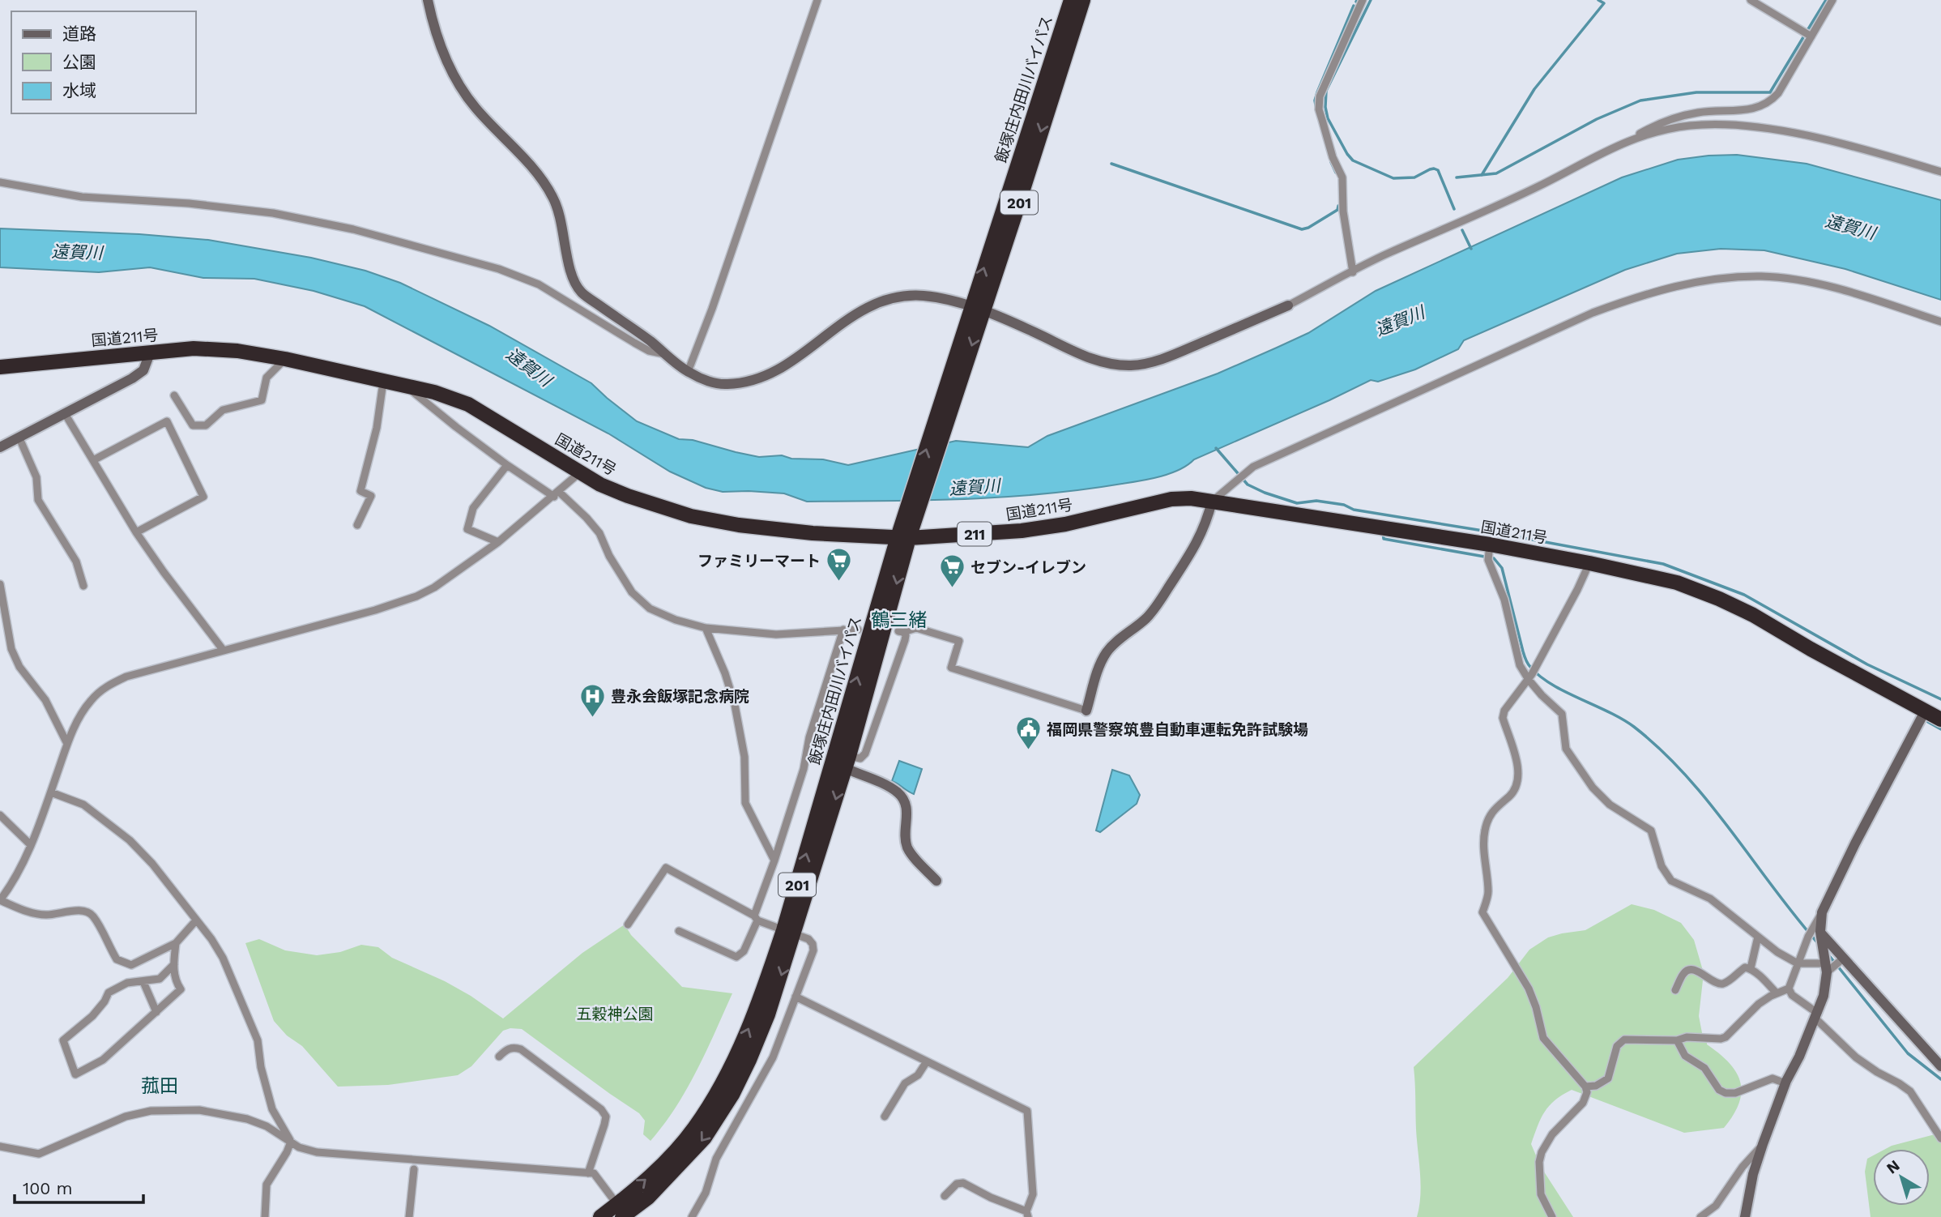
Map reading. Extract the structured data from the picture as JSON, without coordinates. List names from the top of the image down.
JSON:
{
  "streets": {
    "highway": [
      "飯塚庄内田川バイパス",
      "201",
      "国道211号",
      "211"
    ]
  },
  "crossings": [
    ["飯塚庄内田川バイパス", "国道211号"]
  ],
  "districts": ["鶴三緒", "菰田"],
  "water": ["遠賀川"],
  "parks": ["五穀神公園"],
  "places": {
    "supermarket": ["ファミリーマート", "セブン-イレブン"],
    "hospital": ["豊永会飯塚記念病院"],
    "public building": ["福岡県警察筑豊自動車運転免許試験場"]
  },
  "legend": ["道路", "公園", "水域"],
  "scale_bar": "100 m",
  "north": "top left"
}
